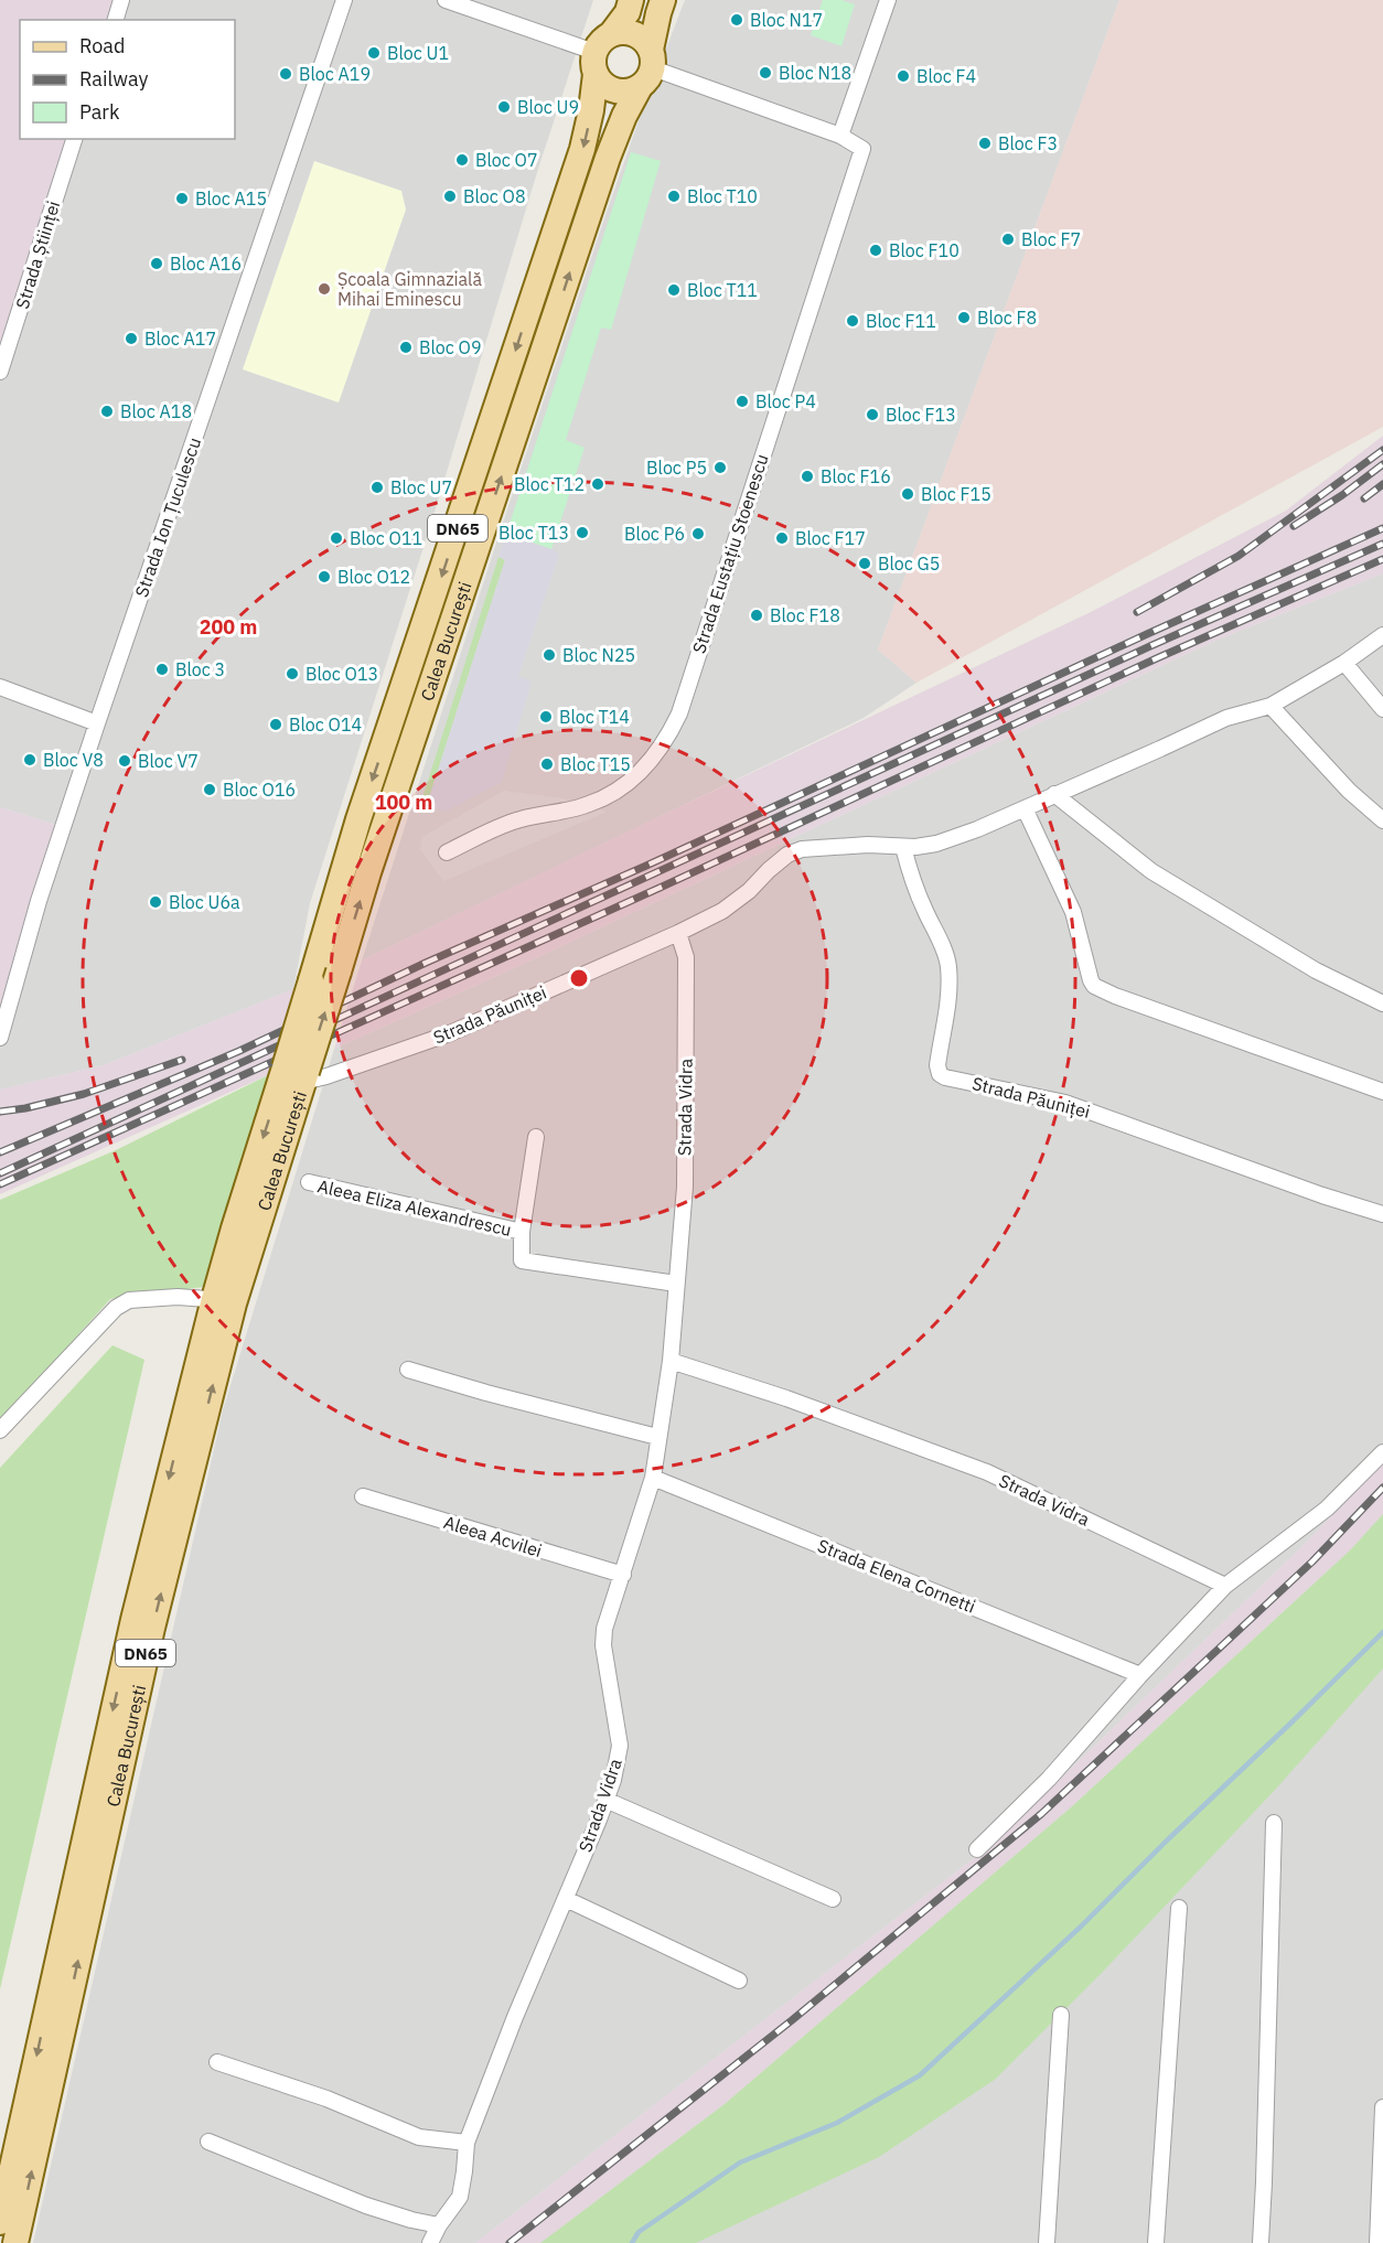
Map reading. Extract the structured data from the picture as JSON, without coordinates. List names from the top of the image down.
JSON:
{
  "streets": {
    "main road": ["DN65", "Calea București"],
    "street": [
      "Strada Științei",
      "Strada Ion Țuculescu",
      "Strada Eustațiu Stoenescu",
      "Strada Păuniței",
      "Strada Vidra",
      "Aleea Eliza Alexandrescu",
      "Aleea Acvilei",
      "Strada Elena Cornetti"
    ]
  },
  "crossings": [
    ["Strada Eustațiu Stoenescu", "Calea București"],
    ["Calea București", "Strada Păuniței"],
    ["Strada Păuniței", "Strada Vidra"],
    ["Strada Vidra", "Aleea Eliza Alexandrescu"],
    ["Strada Vidra", "Aleea Acvilei"],
    ["Strada Vidra", "Strada Elena Cornetti"]
  ],
  "places": [
    "Bloc N17",
    "Bloc U1",
    "Bloc N18",
    "Bloc A19",
    "Bloc F4",
    "Bloc U9",
    "Bloc F3",
    "Bloc O7",
    "Bloc O8",
    "Bloc T10",
    "Bloc A15",
    "Bloc F7",
    "Bloc F10",
    "Bloc A16",
    "Școala Gimnazială Mihai Eminescu",
    "Bloc T11",
    "Bloc F8",
    "Bloc F11",
    "Bloc A17",
    "Bloc O9",
    "Bloc P4",
    "Bloc A18",
    "Bloc F13",
    "Bloc P5",
    "Bloc F16",
    "Bloc T12",
    "Bloc U7",
    "Bloc F15",
    "Bloc T13",
    "Bloc P6",
    "Bloc O11",
    "Bloc F17",
    "Bloc G5",
    "Bloc O12",
    "Bloc F18",
    "Bloc N25",
    "Bloc 3",
    "Bloc O13",
    "Bloc T14",
    "Bloc O14",
    "Bloc V8",
    "Bloc V7",
    "Bloc T15",
    "Bloc O16",
    "Bloc U6a"
  ],
  "legend": ["Road", "Railway", "Park"],
  "rings": ["200 m", "100 m"]
}
